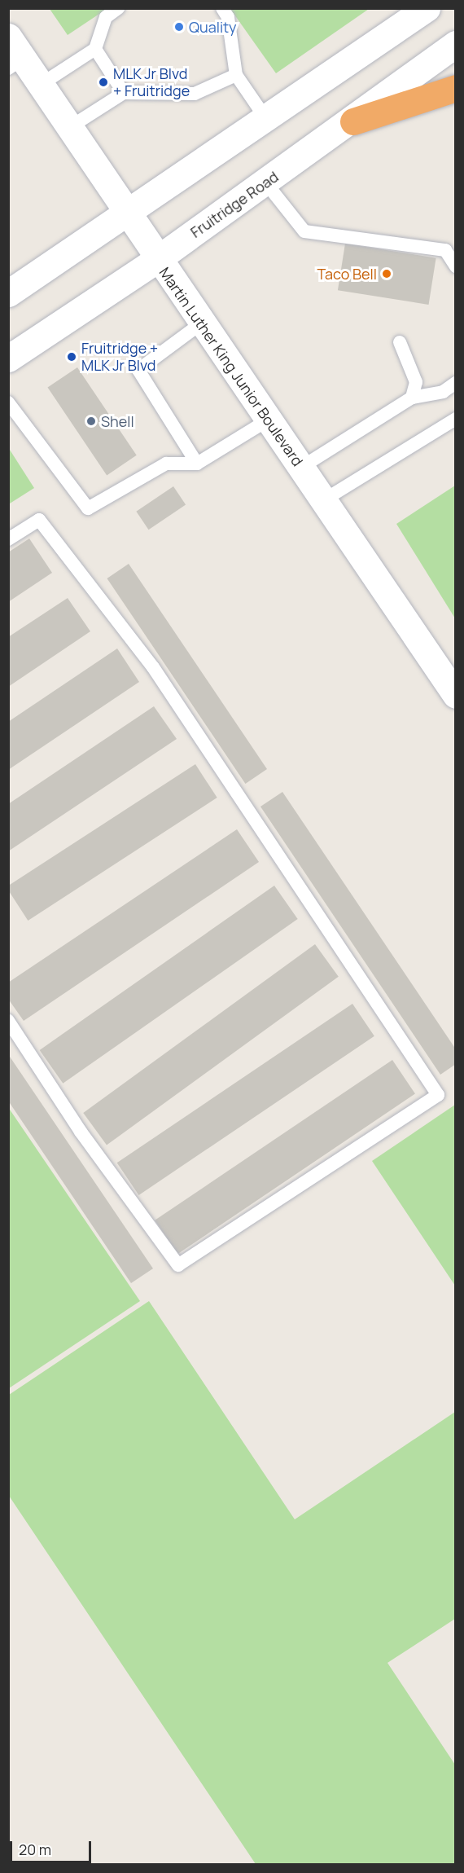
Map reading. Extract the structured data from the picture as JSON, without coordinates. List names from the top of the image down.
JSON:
{
  "streets": {
    "main road": ["Fruitridge Road", "Martin Luther King Junior Boulevard"]
  },
  "crossings": [
    ["Fruitridge Road", "Martin Luther King Junior Boulevard"]
  ],
  "places": [
    "Quality",
    "MLK Jr Blvd + Fruitridge",
    "Taco Bell",
    "Fruitridge + MLK Jr Blvd",
    "Shell"
  ],
  "scale_bar": "20 m"
}
